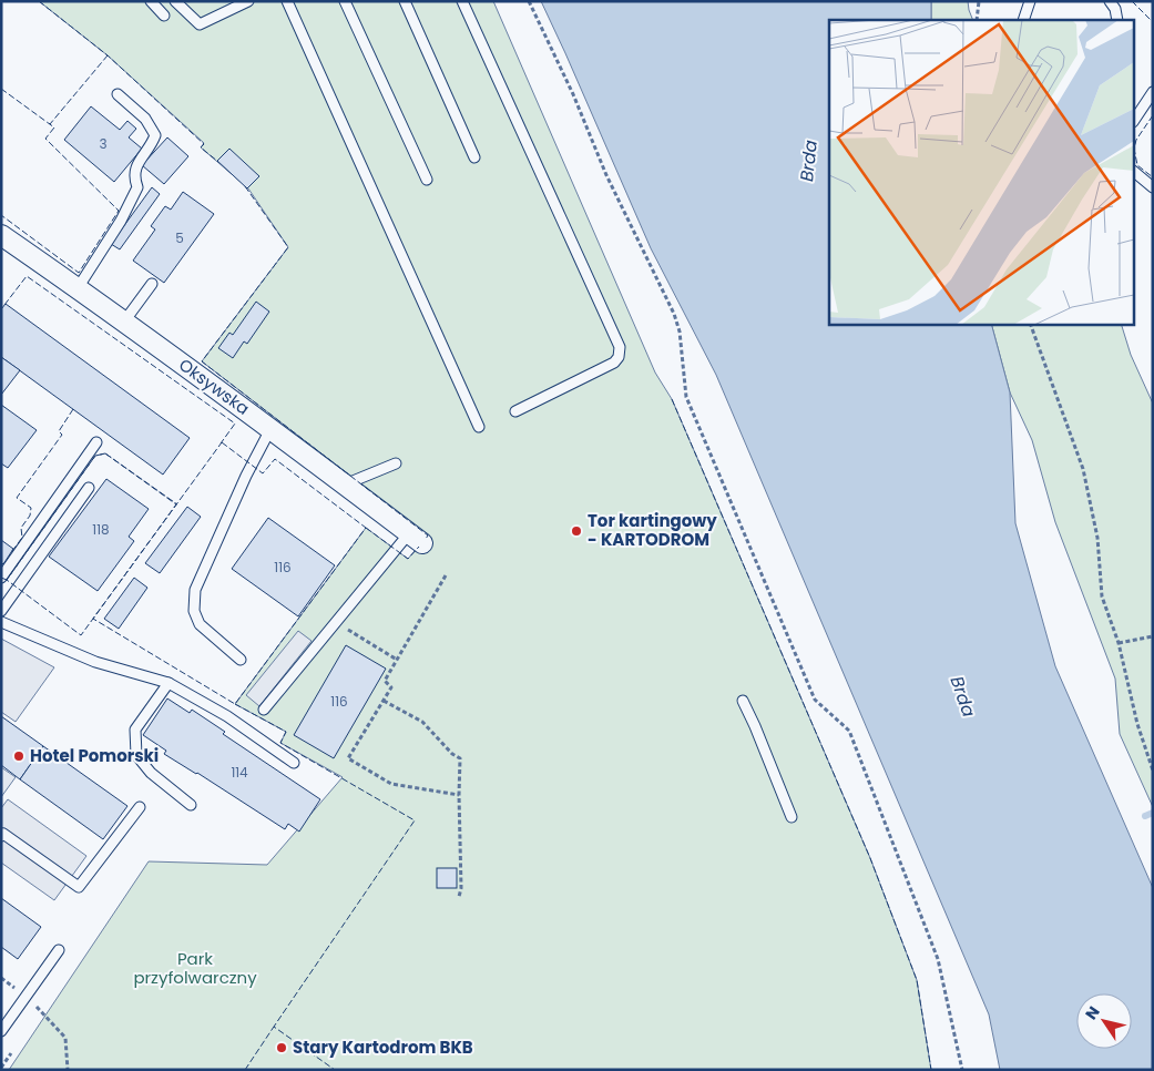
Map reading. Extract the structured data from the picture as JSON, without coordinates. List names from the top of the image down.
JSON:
{
  "streets": {
    "street": ["Oksywska"]
  },
  "water": ["Brda"],
  "parks": ["Park przyfolwarczny"],
  "places": ["Tor kartingowy - KARTODROM", "Hotel Pomorski", "Stary Kartodrom BKB"],
  "house_numbers": [
    "3",
    "5",
    "118",
    "116",
    "116",
    "114"
  ],
  "north": "top left"
}
